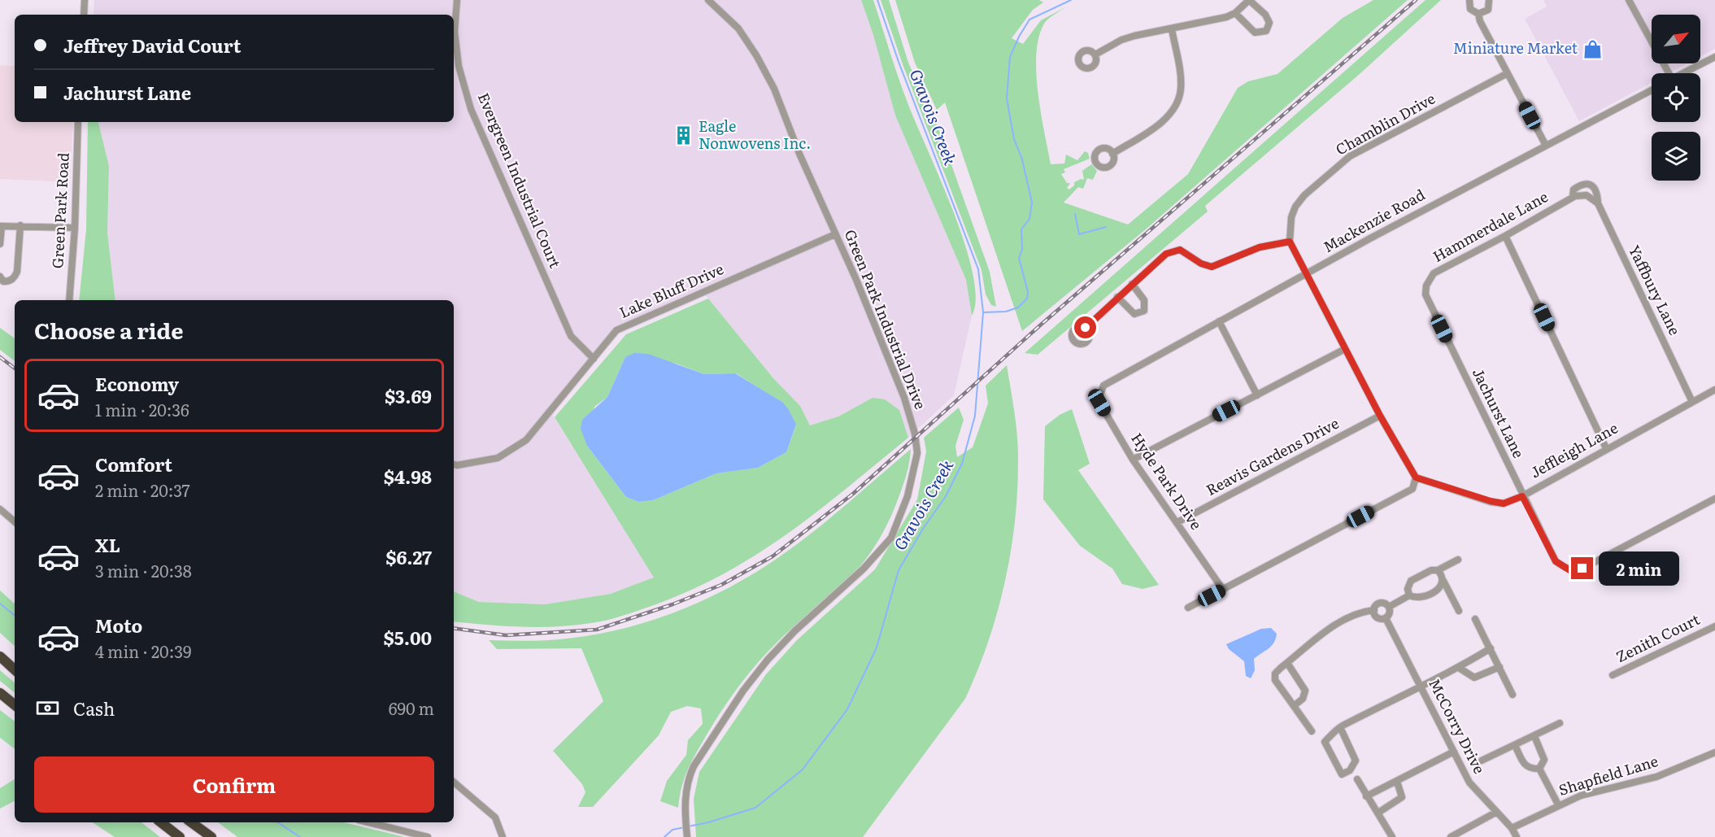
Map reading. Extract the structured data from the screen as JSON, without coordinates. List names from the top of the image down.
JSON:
{
  "streets": {
    "street": [
      "Chamblin Drive",
      "Evergreen Industrial Court",
      "Green Park Road",
      "Mackenzie Road",
      "Hammerdale Lane",
      "Yaffbury Lane",
      "Lake Bluff Drive",
      "Green Park Industrial Drive",
      "Jachurst Lane",
      "Jeffleigh Lane",
      "Reavis Gardens Drive",
      "Hyde Park Drive",
      "Zenith Court",
      "McCorry Drive",
      "Shapfield Lane"
    ]
  },
  "crossings": [
    ["Evergreen Industrial Court", "Lake Bluff Drive"],
    ["Mackenzie Road", "Hyde Park Drive"],
    ["Hammerdale Lane", "Yaffbury Lane"],
    ["Hammerdale Lane", "Jachurst Lane"],
    ["Yaffbury Lane", "Jeffleigh Lane"],
    ["Lake Bluff Drive", "Green Park Industrial Drive"],
    ["Jachurst Lane", "Jeffleigh Lane"],
    ["Reavis Gardens Drive", "Hyde Park Drive"],
    ["McCorry Drive", "Shapfield Lane"]
  ],
  "water": ["Gravois Creek"],
  "places": {
    "shop": ["Miniature Market"],
    "building": ["Eagle Nonwovens Inc."]
  },
  "north": "top right",
  "page": {
    "banner": ["Jeffrey David Court", "Jachurst Lane"],
    "heading": "Choose a ride",
    "list": [
      {
        "name": "Economy",
        "note": "1 min · 20:36",
        "value": "$3.69"
      },
      {
        "name": "Comfort",
        "note": "2 min · 20:37",
        "value": "$4.98"
      },
      {
        "name": "XL",
        "note": "3 min · 20:38",
        "value": "$6.27"
      },
      {
        "name": "Moto",
        "note": "4 min · 20:39",
        "value": "$5.00"
      }
    ],
    "bubble": "2 min",
    "pay": ["Cash", "690 m"],
    "buttons": "Confirm"
  }
}
